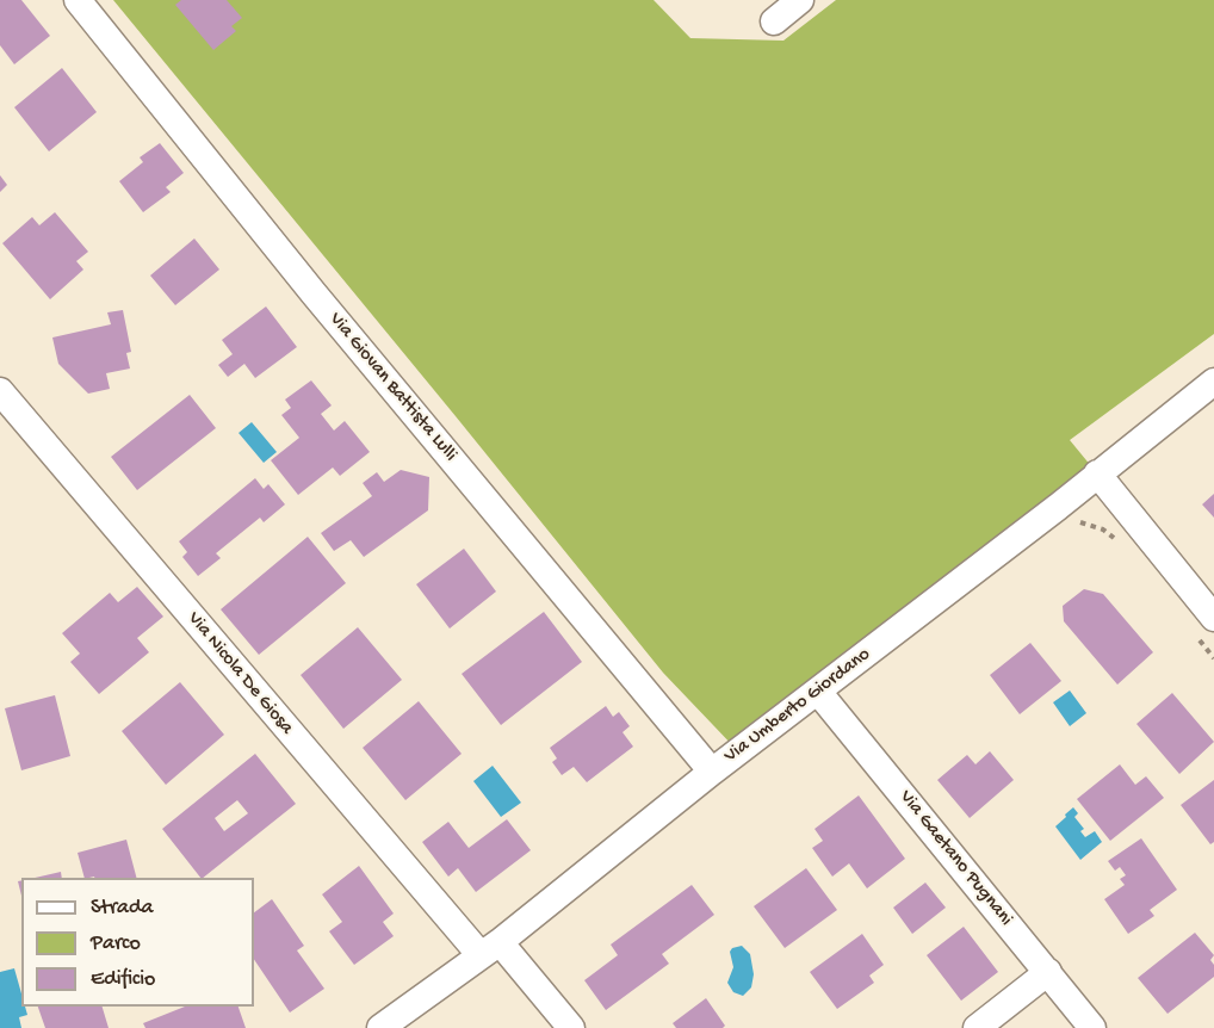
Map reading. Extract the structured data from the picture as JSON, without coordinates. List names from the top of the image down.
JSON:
{
  "streets": {
    "street": [
      "Via Giovan Battista Lulli",
      "Via Nicola De Giosa",
      "Via Umberto Giordano",
      "Via Gaetano Pugnani"
    ]
  },
  "crossings": [
    ["Via Giovan Battista Lulli", "Via Umberto Giordano"],
    ["Via Nicola De Giosa", "Via Umberto Giordano"],
    ["Via Umberto Giordano", "Via Gaetano Pugnani"]
  ],
  "legend": ["Strada", "Parco", "Edificio"]
}
